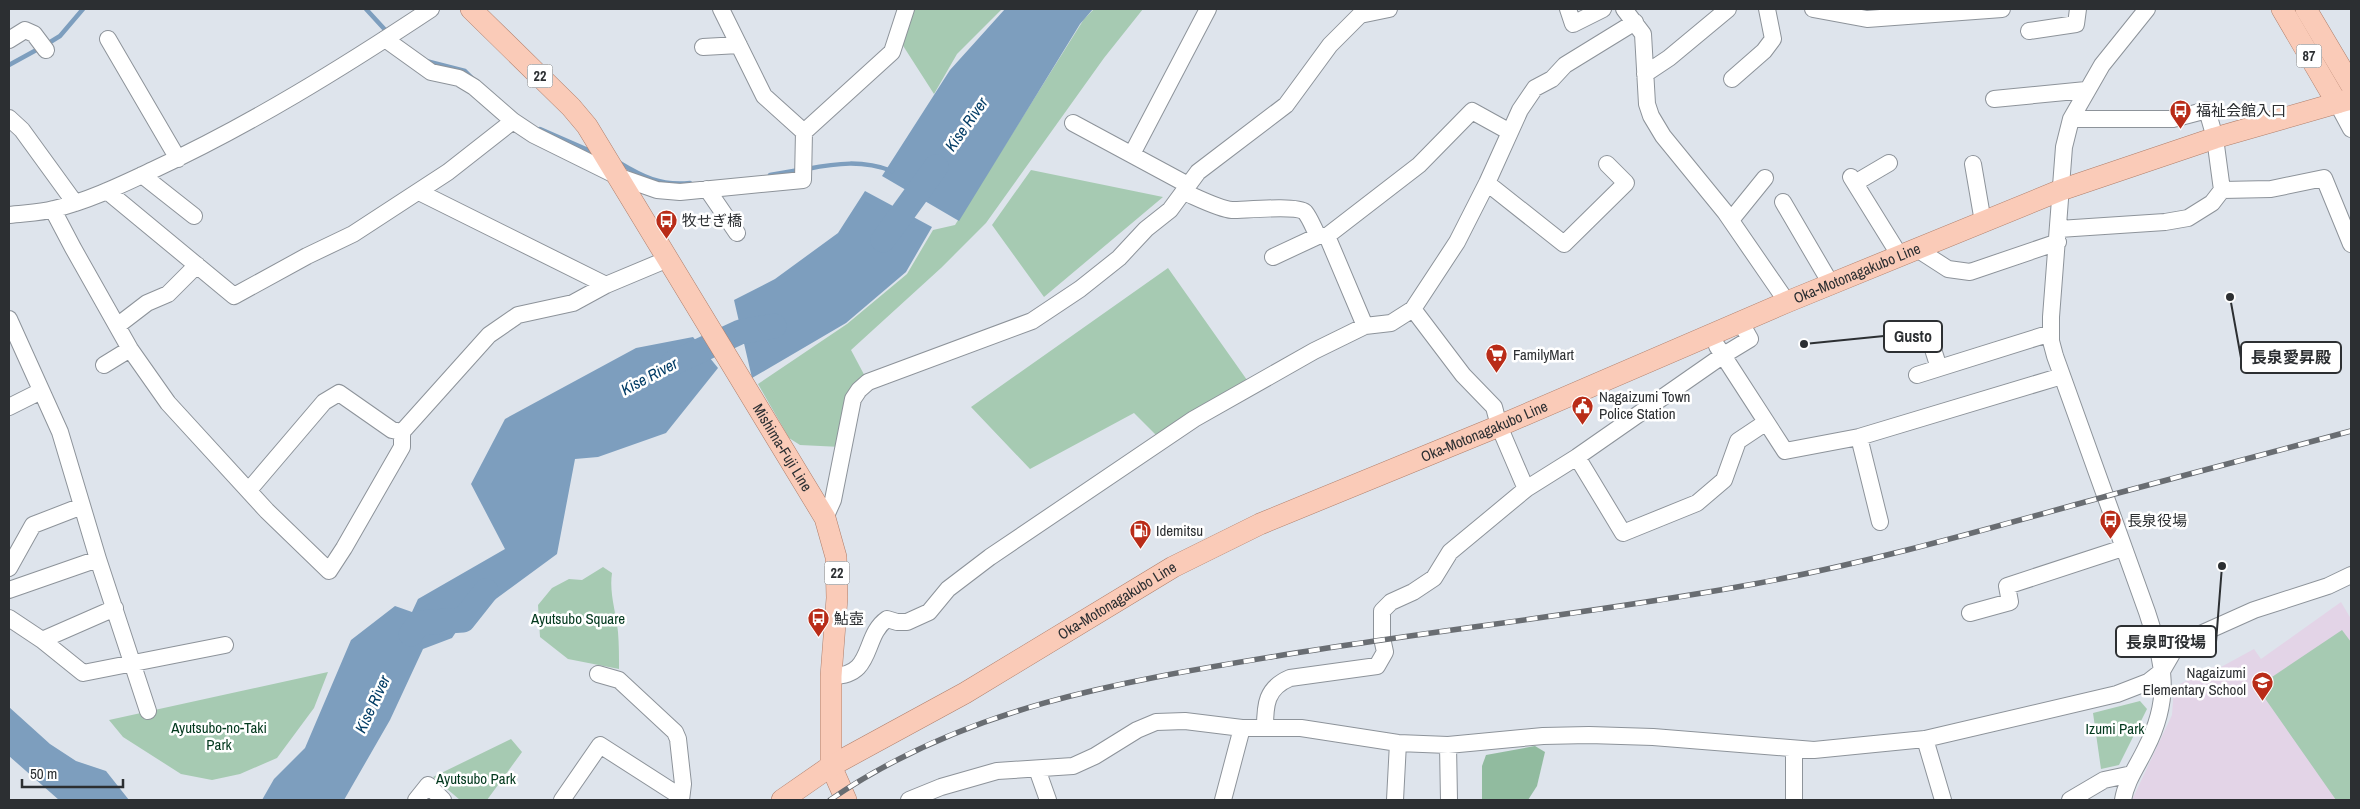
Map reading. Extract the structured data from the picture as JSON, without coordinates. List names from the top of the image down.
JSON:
{
  "streets": {
    "main road": [
      "87",
      "22",
      "Oka-Motonagakubo Line",
      "Mishima-Fuji Line"
    ]
  },
  "crossings": [
    ["87", "Oka-Motonagakubo Line"],
    ["22", "Oka-Motonagakubo Line"],
    ["22", "Mishima-Fuji Line"],
    ["Oka-Motonagakubo Line", "Mishima-Fuji Line"]
  ],
  "water": ["Kise River"],
  "parks": [
    "Ayutsubo Square",
    "Ayutsubo-no-Taki Park",
    "Izumi Park",
    "Ayutsubo Park"
  ],
  "places": {
    "bus stop": [
      "福祉会館入口",
      "牧せぎ橋",
      "長泉役場",
      "鮎壺"
    ],
    "other": ["長泉愛昇殿", "Gusto", "長泉町役場"],
    "supermarket": ["FamilyMart"],
    "public building": ["Nagaizumi Town Police Station"],
    "fuel station": ["Idemitsu"],
    "school or university": ["Nagaizumi Elementary School"]
  },
  "scale_bar": "50 m"
}
